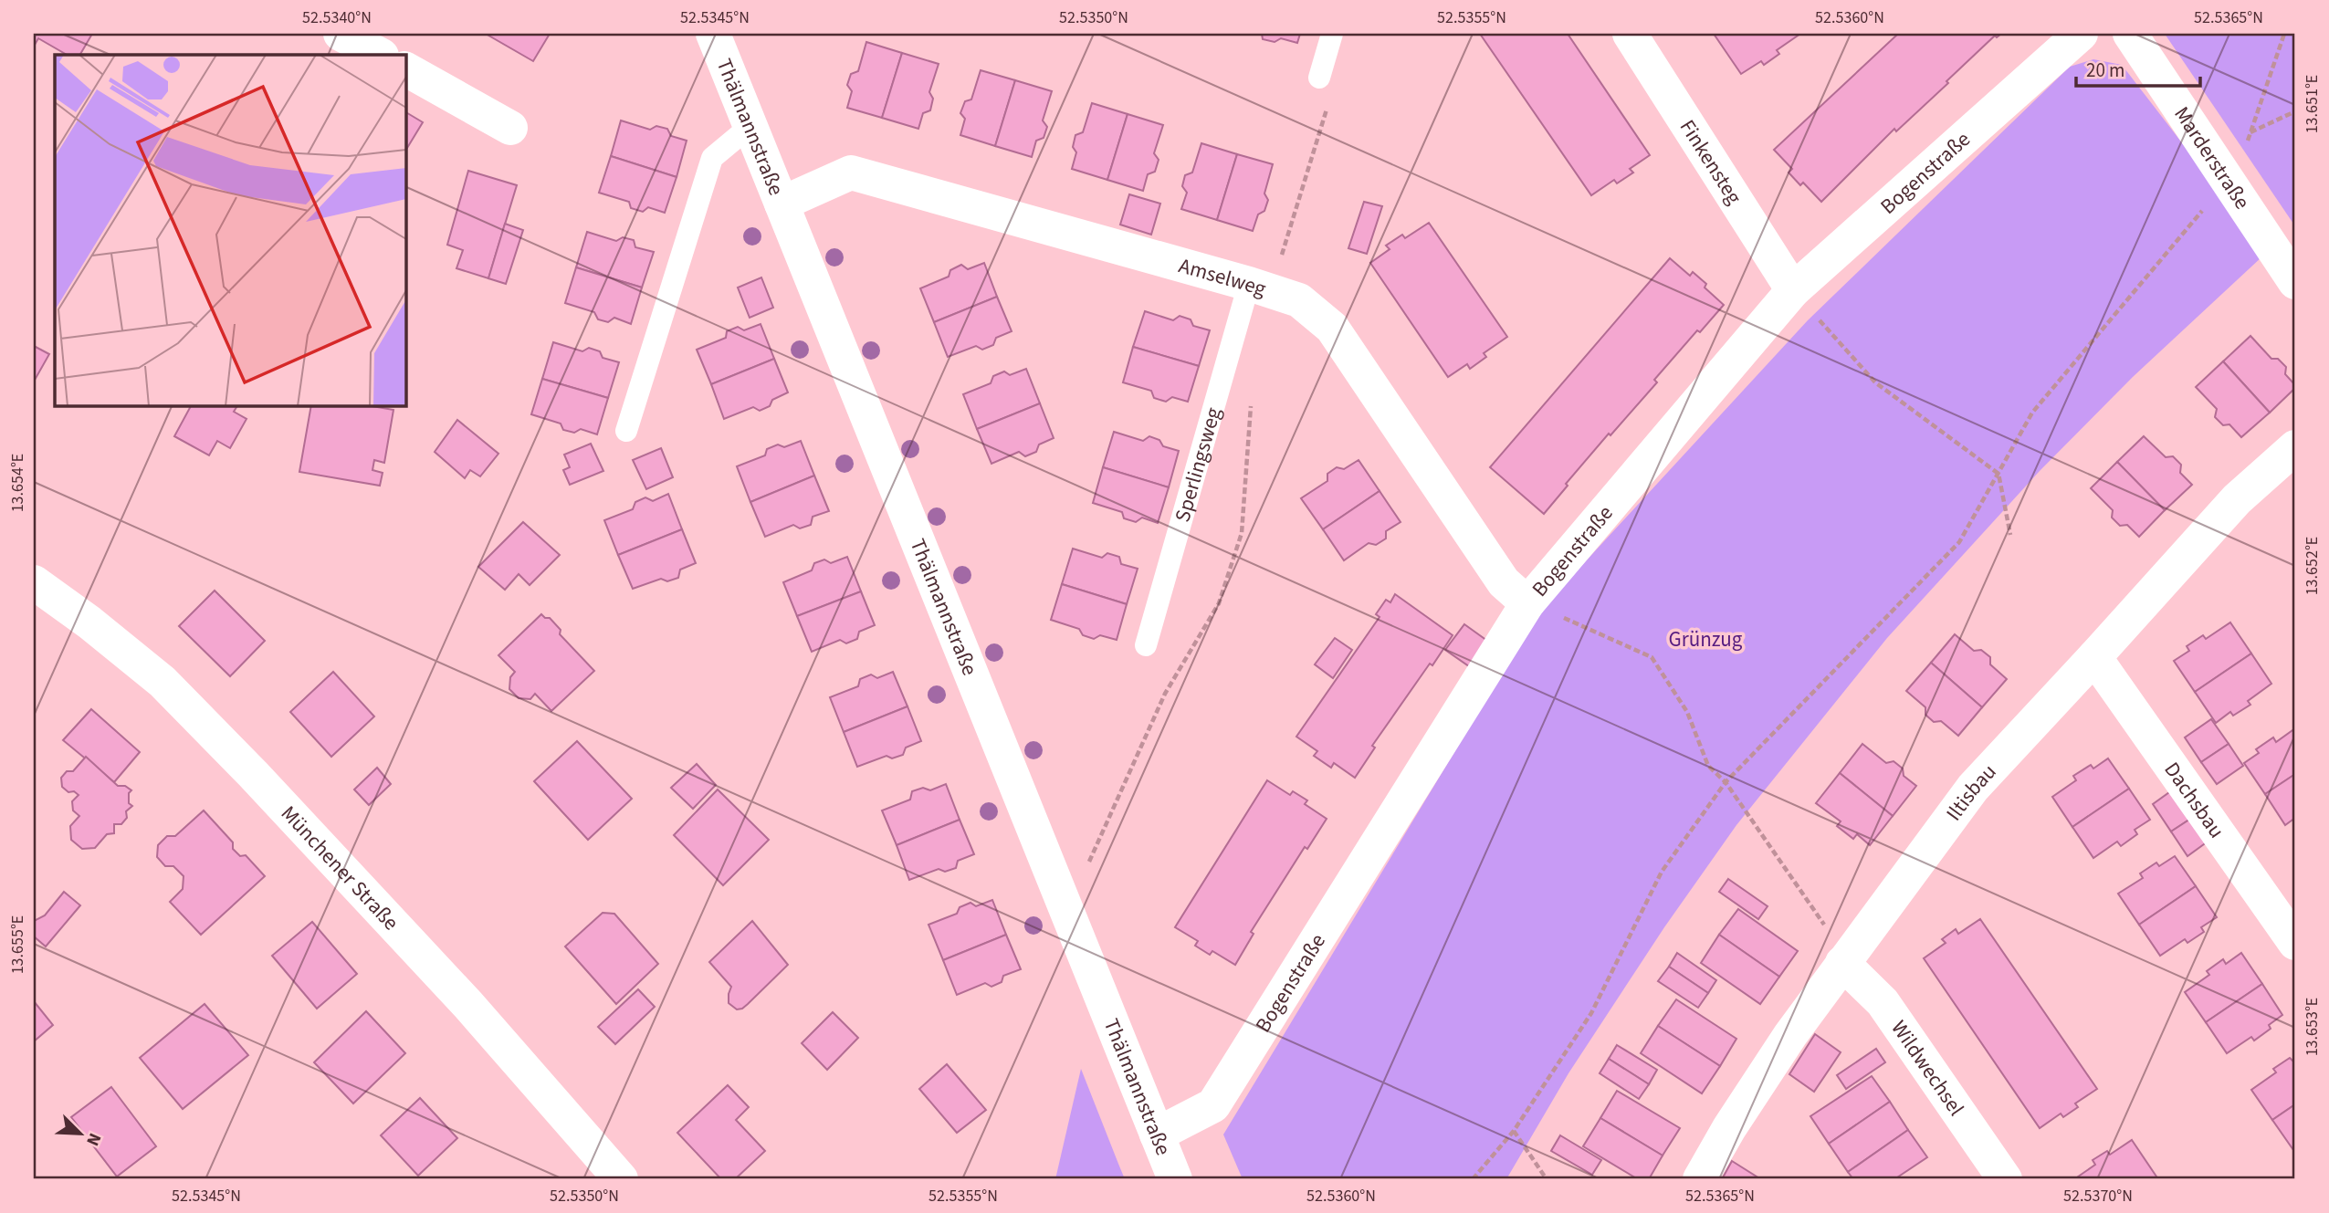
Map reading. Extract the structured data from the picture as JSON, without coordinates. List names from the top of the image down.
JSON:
{
  "streets": {
    "street": [
      "Thälmannstraße",
      "Marderstraße",
      "Finkensteg",
      "Bogenstraße",
      "Amselweg",
      "Iltisbau",
      "Dachsbau",
      "Münchener Straße",
      "Wildwechsel"
    ],
    "lane": ["Sperlingsweg"]
  },
  "crossings": [
    ["Thälmannstraße", "Bogenstraße"],
    ["Thälmannstraße", "Amselweg"],
    ["Finkensteg", "Bogenstraße"],
    ["Bogenstraße", "Amselweg"],
    ["Amselweg", "Sperlingsweg"],
    ["Iltisbau", "Dachsbau"],
    ["Iltisbau", "Wildwechsel"]
  ],
  "parks": ["Grünzug"],
  "scale_bar": "20 m",
  "north": "bottom right",
  "coordinates": [
    "52.5340°N",
    "52.5345°N",
    "52.5350°N",
    "52.5355°N",
    "52.5360°N",
    "52.5365°N",
    "13.651°E",
    "13.654°E",
    "13.652°E",
    "13.655°E",
    "13.653°E",
    "52.5370°N"
  ]
}
